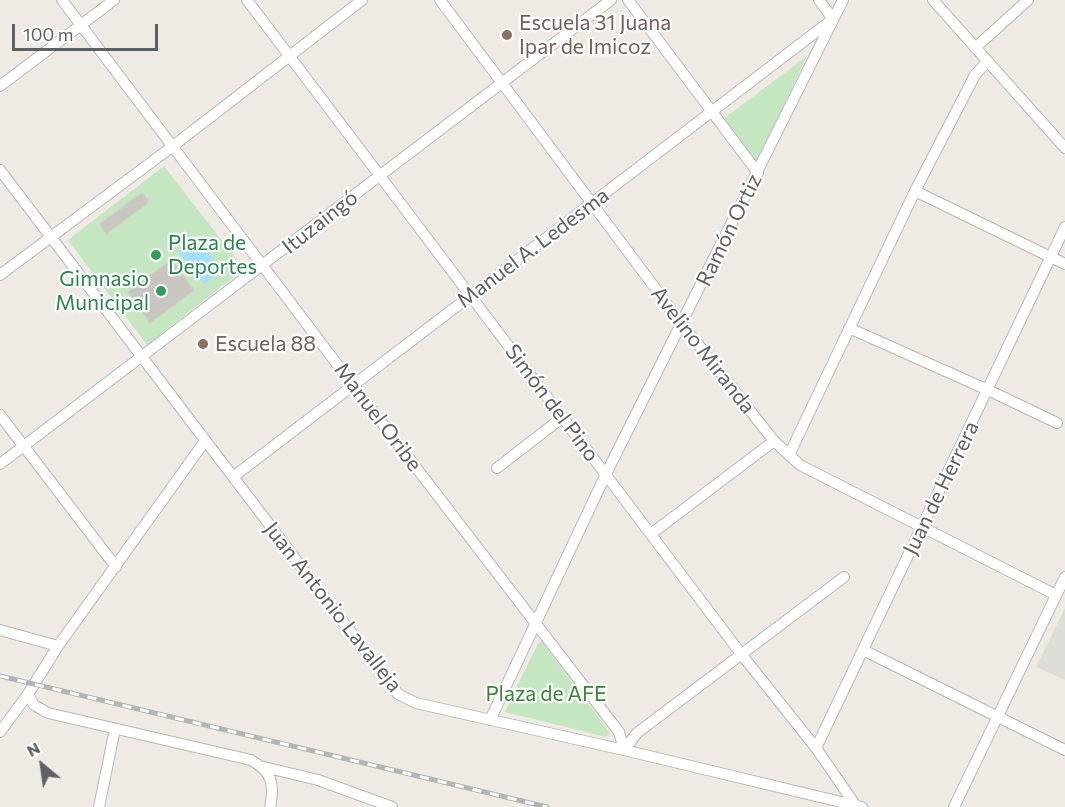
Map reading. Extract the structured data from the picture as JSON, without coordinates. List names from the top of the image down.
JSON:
{
  "streets": {
    "street": [
      "Ituzaingó",
      "Ramón Ortiz",
      "Manuel A. Ledesma",
      "Avelino Miranda",
      "Simón del Pino",
      "Manuel Oribe",
      "Juan de Herrera",
      "Juan Antonio Lavalleja"
    ]
  },
  "crossings": [
    ["Ituzaingó", "Avelino Miranda"],
    ["Ituzaingó", "Simón del Pino"],
    ["Ituzaingó", "Manuel Oribe"],
    ["Ituzaingó", "Juan Antonio Lavalleja"],
    ["Ramón Ortiz", "Manuel A. Ledesma"],
    ["Ramón Ortiz", "Avelino Miranda"],
    ["Ramón Ortiz", "Simón del Pino"],
    ["Ramón Ortiz", "Manuel Oribe"],
    ["Ramón Ortiz", "Juan Antonio Lavalleja"],
    ["Manuel A. Ledesma", "Avelino Miranda"],
    ["Manuel A. Ledesma", "Simón del Pino"],
    ["Manuel A. Ledesma", "Manuel Oribe"],
    ["Manuel A. Ledesma", "Juan Antonio Lavalleja"],
    ["Avelino Miranda", "Juan de Herrera"],
    ["Simón del Pino", "Juan de Herrera"],
    ["Simón del Pino", "Juan Antonio Lavalleja"],
    ["Manuel Oribe", "Juan Antonio Lavalleja"]
  ],
  "parks": ["Plaza de AFE"],
  "places": [
    "Escuela 31 Juana Ipar de Imicoz",
    "Plaza de Deportes",
    "Gimnasio Municipal",
    "Escuela 88"
  ],
  "scale_bar": "100 m",
  "north": "top left"
}
